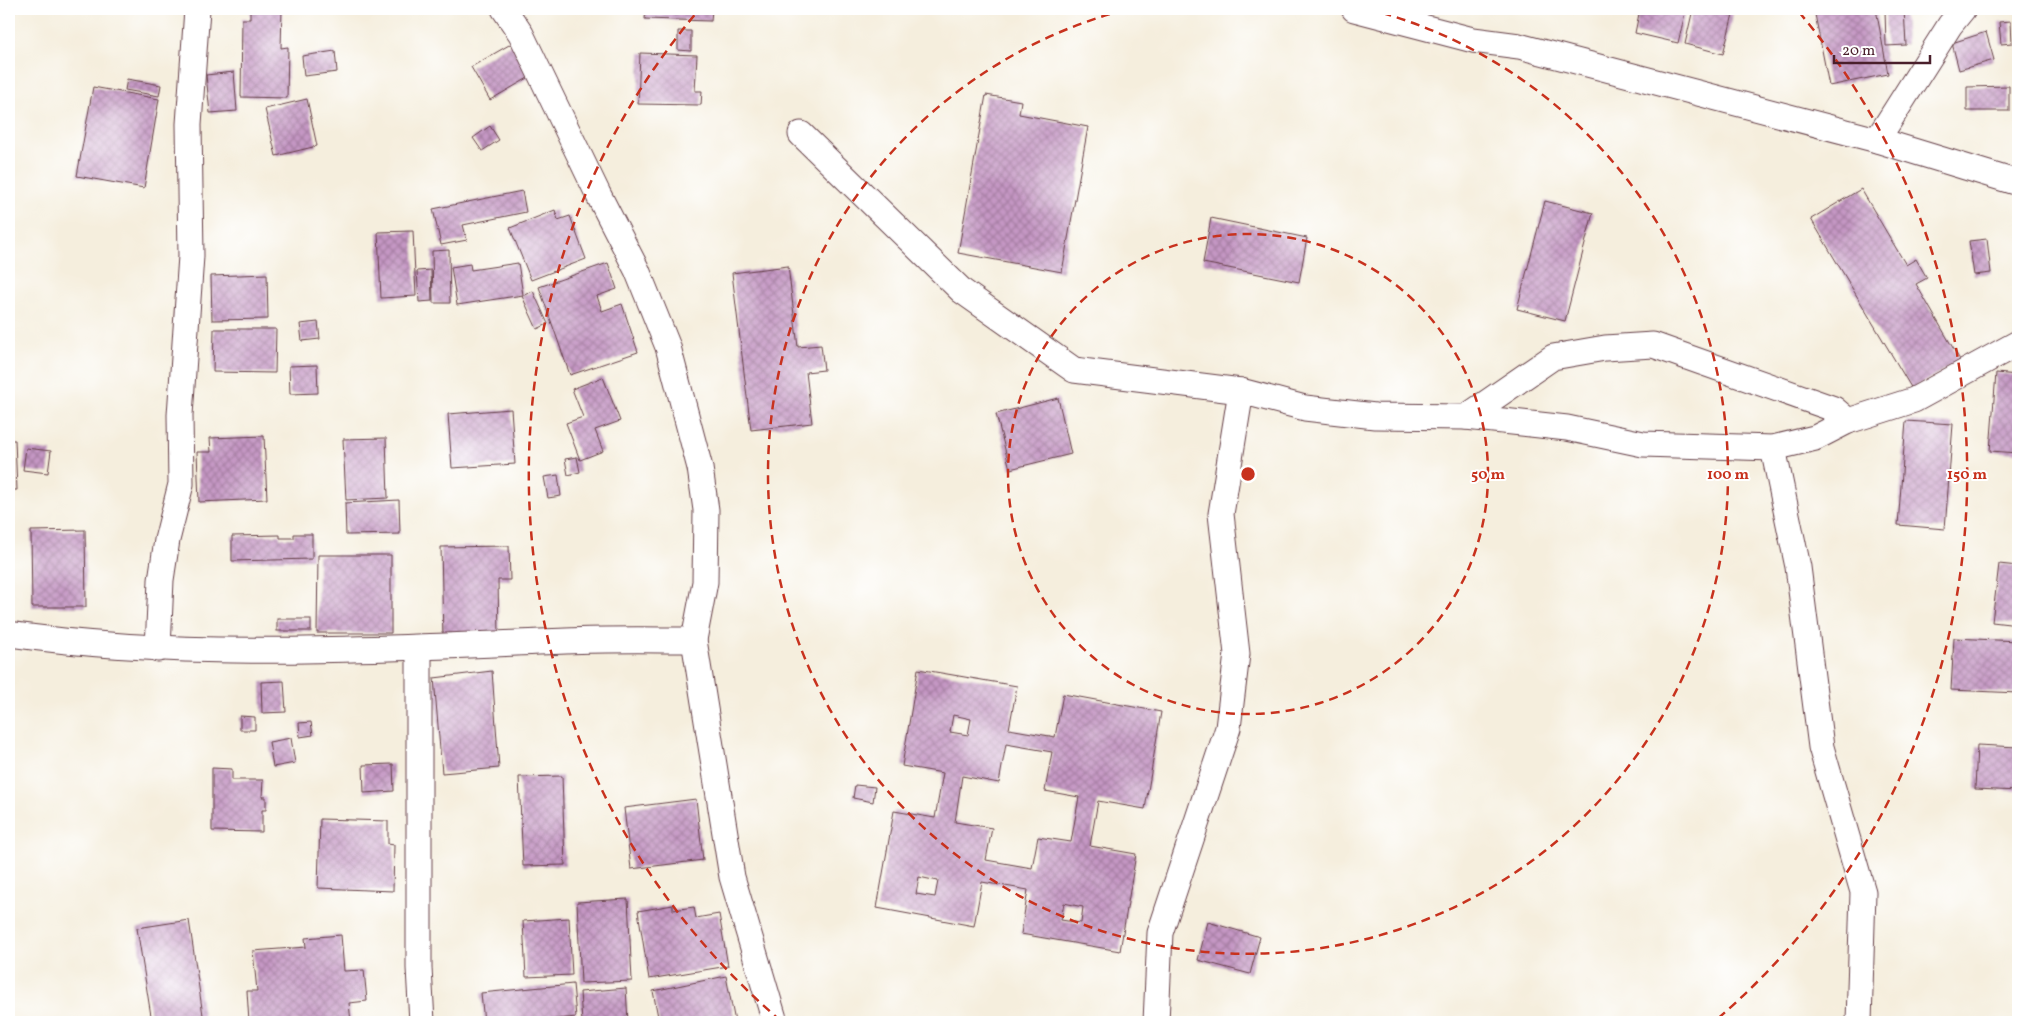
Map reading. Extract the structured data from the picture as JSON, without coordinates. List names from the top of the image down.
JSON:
{
  "scale_bar": "20 m",
  "rings": ["50 m", "100 m", "150 m"]
}
